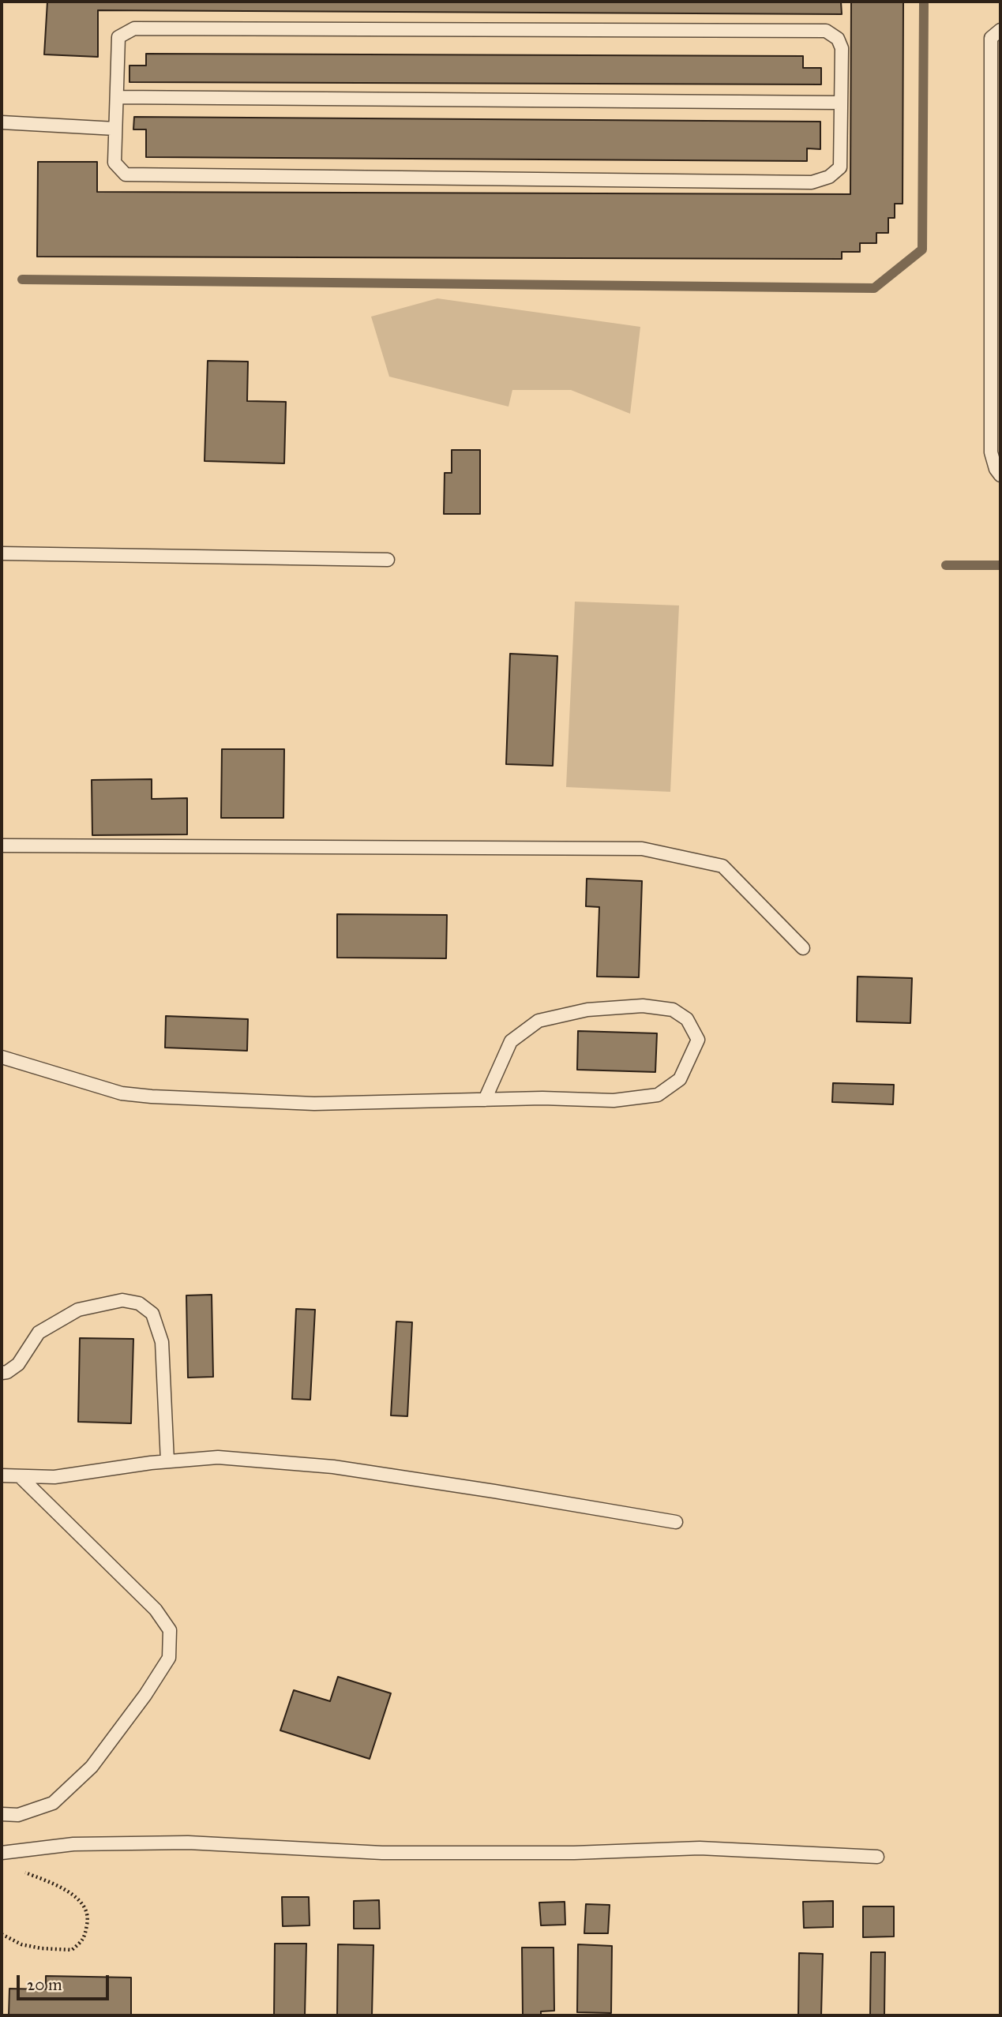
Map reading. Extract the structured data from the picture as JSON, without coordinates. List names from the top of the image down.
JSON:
{
  "scale_bar": "20 m"
}
